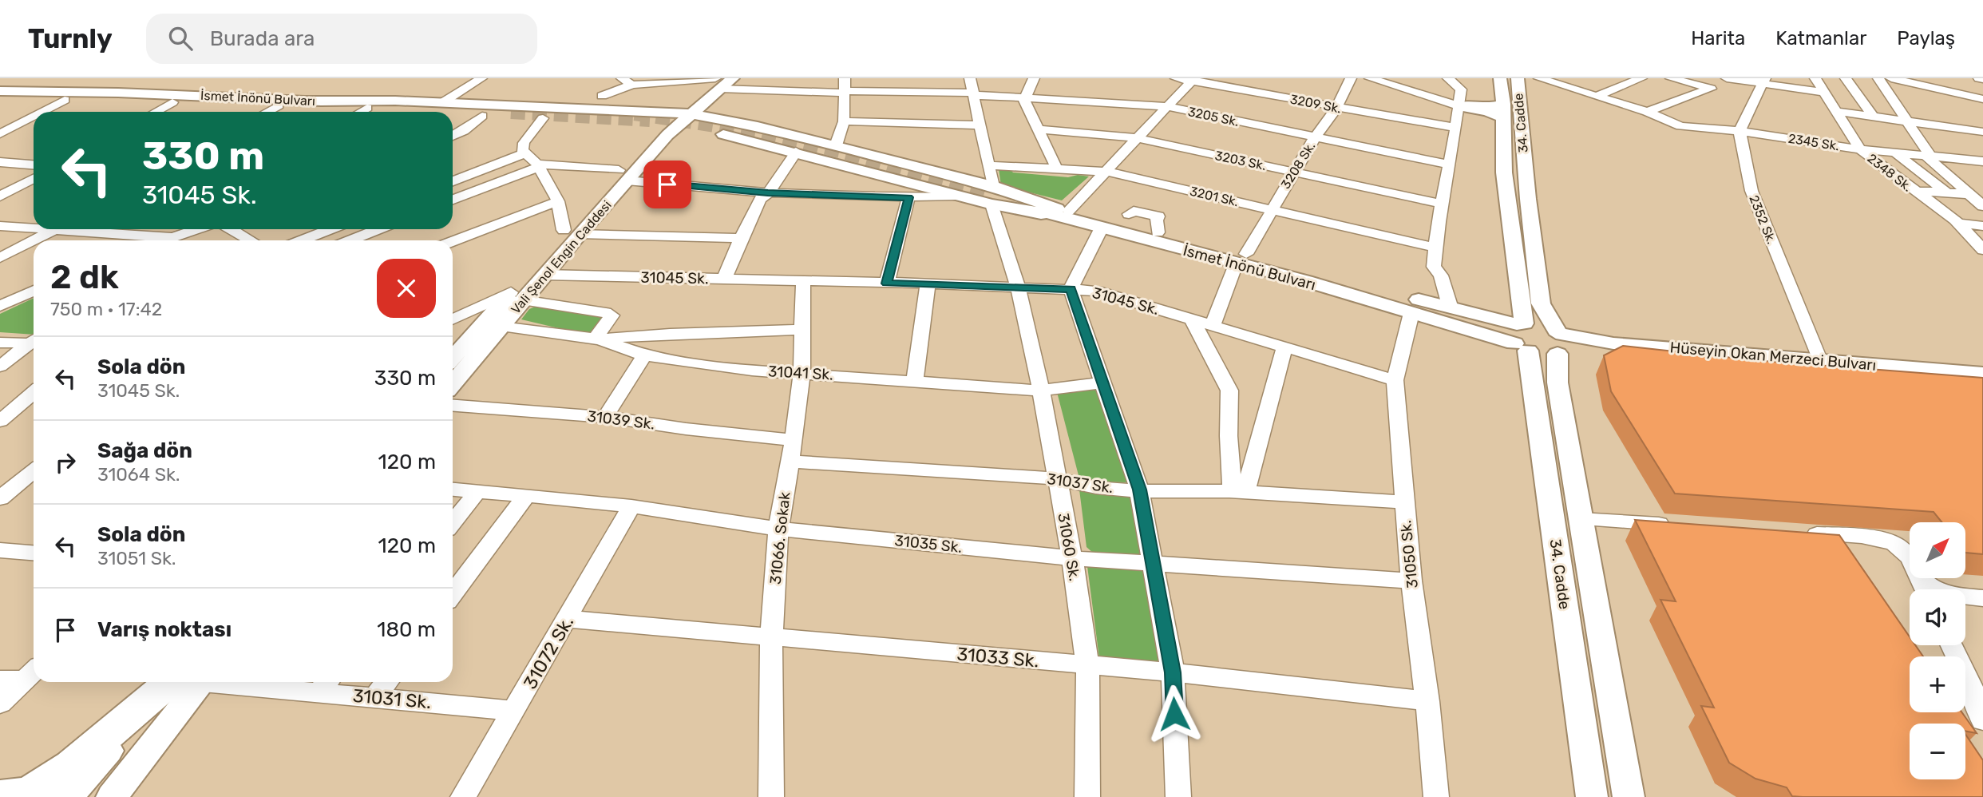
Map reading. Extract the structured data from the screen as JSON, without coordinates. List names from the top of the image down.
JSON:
{
  "streets": {
    "main road": [
      "İsmet İnönü Bulvarı",
      "34. Cadde",
      "Vali Şenol Engin Caddesi",
      "Hüseyin Okan Merzeci Bulvarı"
    ],
    "street": [
      "3209 Sk.",
      "3205 Sk.",
      "2345 Sk.",
      "3203 Sk.",
      "3208 Sk.",
      "2348 Sk.",
      "3201 Sk.",
      "2352 Sk.",
      "31045 Sk.",
      "31041 Sk.",
      "31039 Sk.",
      "31037 Sk.",
      "31066. Sokak",
      "31035 Sk.",
      "31060 Sk.",
      "31050 Sk.",
      "31072 Sk.",
      "31033 Sk.",
      "31031 Sk."
    ]
  },
  "crossings": [
    ["İsmet İnönü Bulvarı", "34. Cadde"],
    ["İsmet İnönü Bulvarı", "3208 Sk."],
    ["İsmet İnönü Bulvarı", "31060 Sk."],
    ["İsmet İnönü Bulvarı", "31050 Sk."],
    ["3209 Sk.", "3208 Sk."],
    ["3205 Sk.", "3208 Sk."],
    ["3205 Sk.", "Vali Şenol Engin Caddesi"],
    ["34. Cadde", "Hüseyin Okan Merzeci Bulvarı"],
    ["2345 Sk.", "2348 Sk."],
    ["2345 Sk.", "2352 Sk."],
    ["3203 Sk.", "3208 Sk."],
    ["3208 Sk.", "3201 Sk."],
    ["3208 Sk.", "31045 Sk."],
    ["2352 Sk.", "Hüseyin Okan Merzeci Bulvarı"],
    ["Vali Şenol Engin Caddesi", "31045 Sk."],
    ["Vali Şenol Engin Caddesi", "31041 Sk."],
    ["31045 Sk.", "31066. Sokak"],
    ["31045 Sk.", "31060 Sk."],
    ["31045 Sk.", "31050 Sk."],
    ["31041 Sk.", "31066. Sokak"],
    ["31041 Sk.", "31060 Sk."],
    ["31039 Sk.", "31066. Sokak"],
    ["31037 Sk.", "31066. Sokak"],
    ["31037 Sk.", "31060 Sk."],
    ["31037 Sk.", "31050 Sk."],
    ["31066. Sokak", "31035 Sk."],
    ["31066. Sokak", "31033 Sk."],
    ["31035 Sk.", "31060 Sk."],
    ["31035 Sk.", "31050 Sk."],
    ["31035 Sk.", "31072 Sk."],
    ["31060 Sk.", "31033 Sk."],
    ["31050 Sk.", "31033 Sk."],
    ["31072 Sk.", "31033 Sk."],
    ["31072 Sk.", "31031 Sk."]
  ],
  "north": "top right",
  "page": {
    "header": "Turnly",
    "search": "Burada ara",
    "nav": ["Harita", "Katmanlar", "Paylaş"],
    "turn": ["330 m", "31045 Sk."],
    "heading": ["2 dk", "750 m · 17:42"],
    "list": [
      {
        "name": "Sola dön",
        "note": "31045 Sk.",
        "value": "330 m"
      },
      {
        "name": "Sağa dön",
        "note": "31064 Sk.",
        "value": "120 m"
      },
      {
        "name": "Sola dön",
        "note": "31051 Sk.",
        "value": "120 m"
      },
      {
        "name": "Varış noktası",
        "value": "180 m"
      }
    ],
    "map_buttons": ["+", "−"]
  }
}
